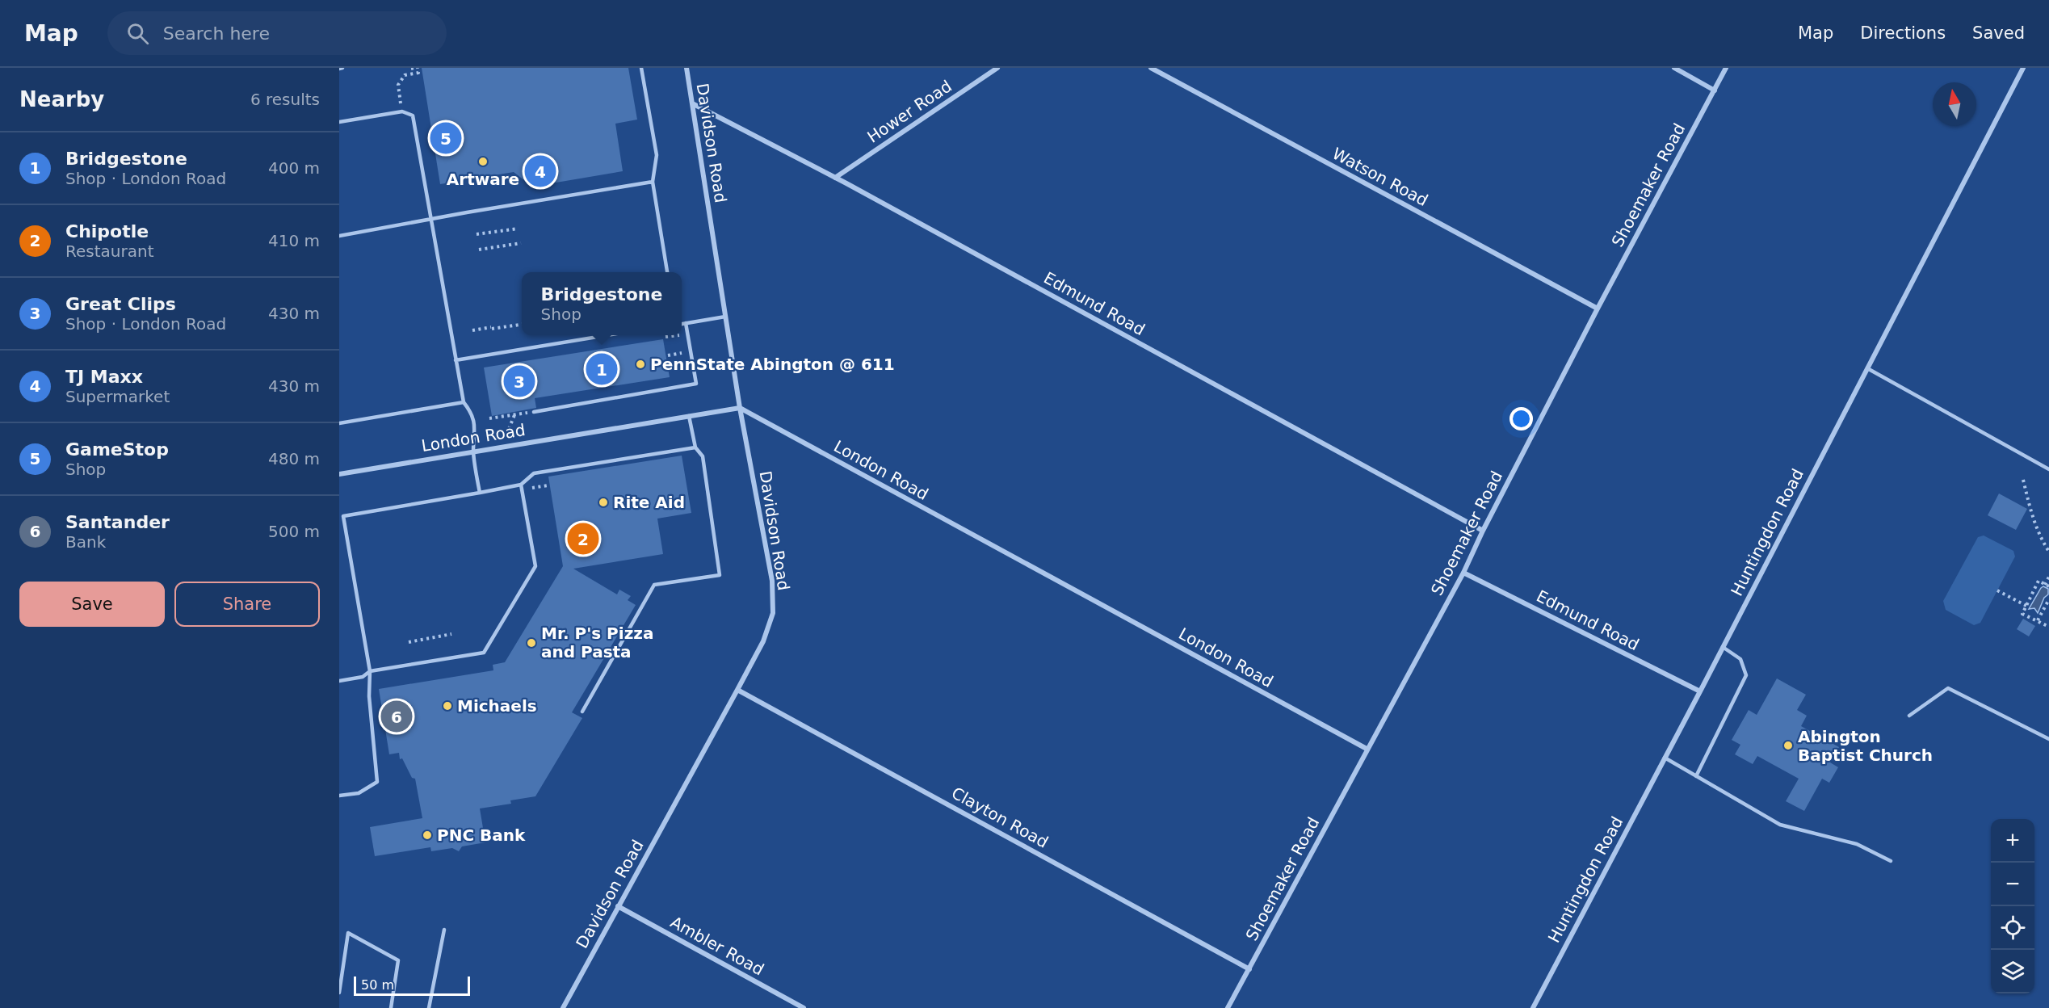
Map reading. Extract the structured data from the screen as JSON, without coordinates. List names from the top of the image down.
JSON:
{
  "streets": {
    "street": [
      "Hower Road",
      "Davidson Road",
      "Watson Road",
      "Shoemaker Road",
      "Edmund Road",
      "London Road",
      "Huntingdon Road",
      "Clayton Road",
      "Ambler Road"
    ]
  },
  "crossings": [
    ["Hower Road", "Edmund Road"],
    ["Davidson Road", "Edmund Road"],
    ["Davidson Road", "London Road"],
    ["Davidson Road", "Clayton Road"],
    ["Davidson Road", "Ambler Road"],
    ["Watson Road", "Shoemaker Road"],
    ["Shoemaker Road", "Edmund Road"],
    ["Shoemaker Road", "London Road"],
    ["Shoemaker Road", "Clayton Road"],
    ["Edmund Road", "Huntingdon Road"]
  ],
  "places": [
    "Artware",
    "PennState Abington @ 611",
    "Rite Aid",
    "Mr. P's Pizza and Pasta",
    "Michaels",
    "Abington Baptist Church",
    "PNC Bank"
  ],
  "scale_bar": "50 m",
  "north": "top",
  "page": {
    "header": "Map",
    "search": "Search here",
    "nav": ["Map", "Directions", "Saved"],
    "heading": ["Nearby", "6 results"],
    "pins": [
      "5",
      "4",
      "1",
      "3",
      "2",
      "6"
    ],
    "list": [
      {
        "mark": "1",
        "name": "Bridgestone",
        "note": "Shop · London Road",
        "value": "400 m"
      },
      {
        "mark": "2",
        "name": "Chipotle",
        "note": "Restaurant",
        "value": "410 m"
      },
      {
        "mark": "3",
        "name": "Great Clips",
        "note": "Shop · London Road",
        "value": "430 m"
      },
      {
        "mark": "4",
        "name": "TJ Maxx",
        "note": "Supermarket",
        "value": "430 m"
      },
      {
        "mark": "5",
        "name": "GameStop",
        "note": "Shop",
        "value": "480 m"
      },
      {
        "mark": "6",
        "name": "Santander",
        "note": "Bank",
        "value": "500 m"
      }
    ],
    "popup": ["Bridgestone", "Shop"],
    "buttons": ["Save", "Share"],
    "map_buttons": ["+", "−"],
    "scale": "50 m"
  }
}
